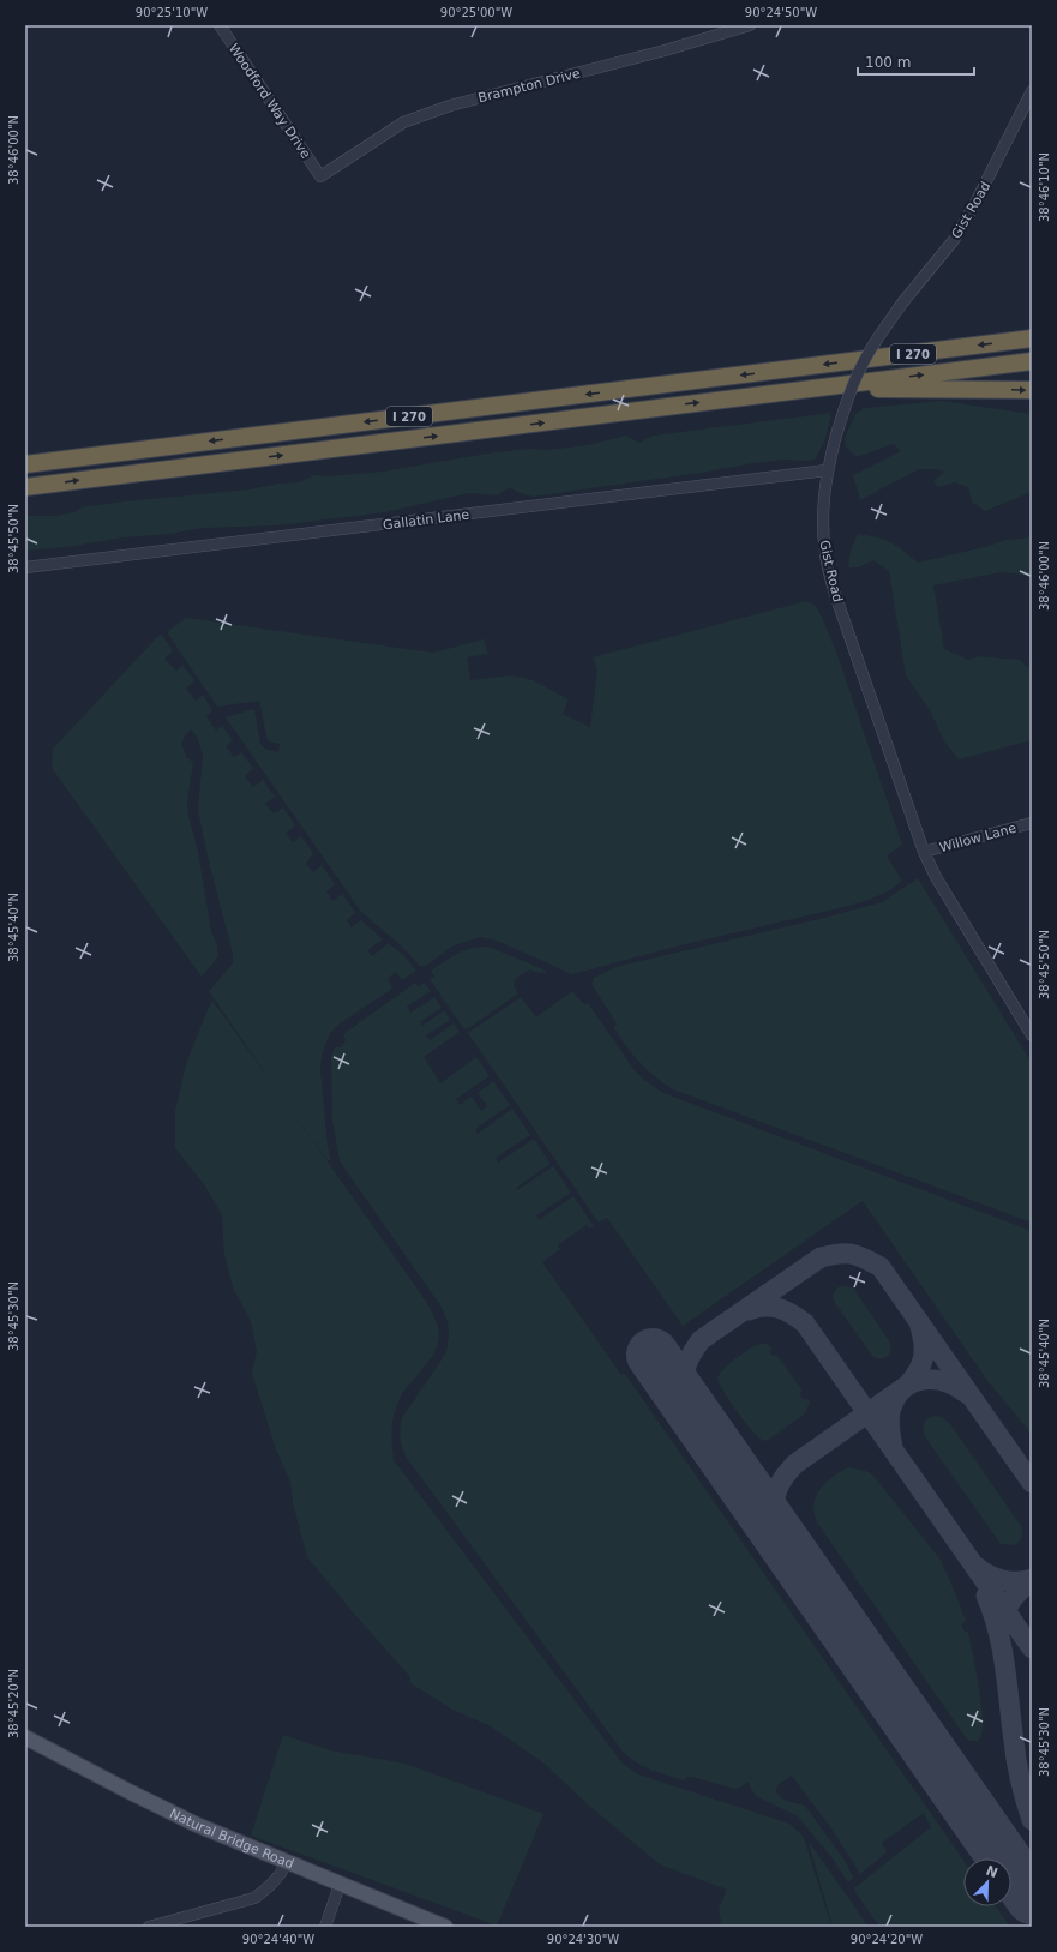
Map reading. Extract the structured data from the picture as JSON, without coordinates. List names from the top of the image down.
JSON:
{
  "streets": {
    "highway": ["I 270"],
    "main road": ["Natural Bridge Road"],
    "street": [
      "Brampton Drive",
      "Woodford Way Drive",
      "Gist Road",
      "Gallatin Lane",
      "Willow Lane"
    ]
  },
  "crossings": [
    ["Brampton Drive", "Woodford Way Drive"],
    ["Gist Road", "Gallatin Lane"],
    ["Gist Road", "Willow Lane"]
  ],
  "scale_bar": "100 m",
  "north": "top right",
  "coordinates": [
    "90°25'10\"W",
    "90°25'00\"W",
    "90°24'50\"W",
    "38°46'00\"N",
    "38°46'10\"N",
    "38°45'50\"N",
    "38°45'40\"N",
    "38°45'30\"N",
    "38°45'20\"N",
    "90°24'40\"W",
    "90°24'30\"W",
    "90°24'20\"W"
  ]
}
